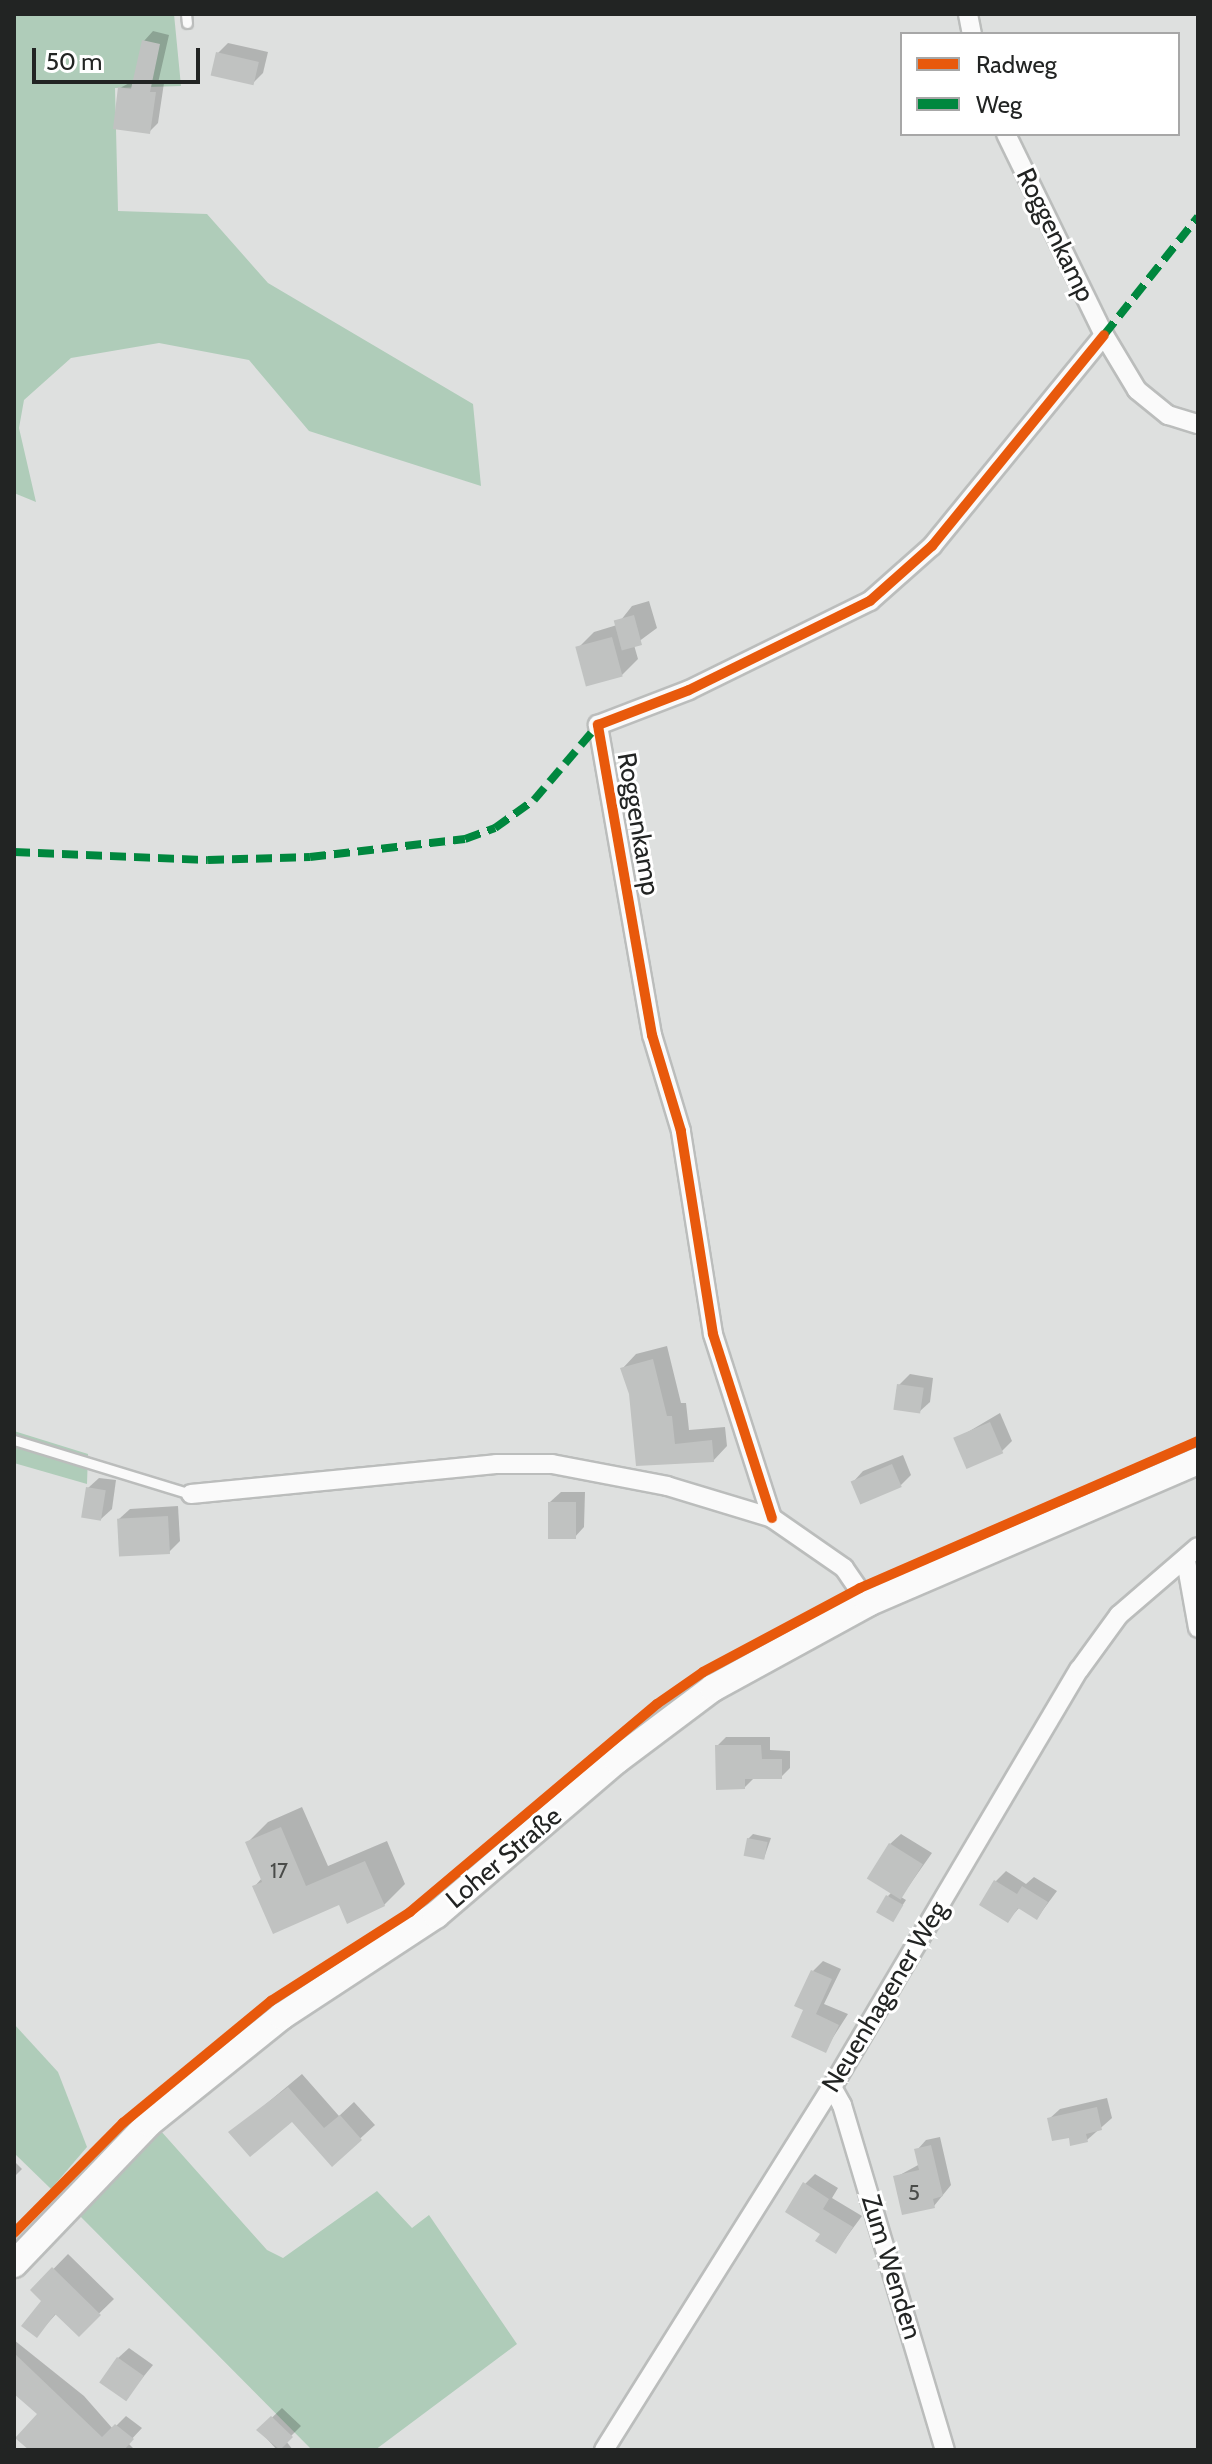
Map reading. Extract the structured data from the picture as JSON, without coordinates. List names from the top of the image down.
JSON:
{
  "streets": {
    "street": [
      "Roggenkamp",
      "Loher Straße",
      "Neuenhagener Weg",
      "Zum Wenden"
    ]
  },
  "crossings": [
    ["Neuenhagener Weg", "Zum Wenden"]
  ],
  "house_numbers": ["17", "5"],
  "legend": ["Radweg", "Weg"],
  "scale_bar": "50 m"
}
